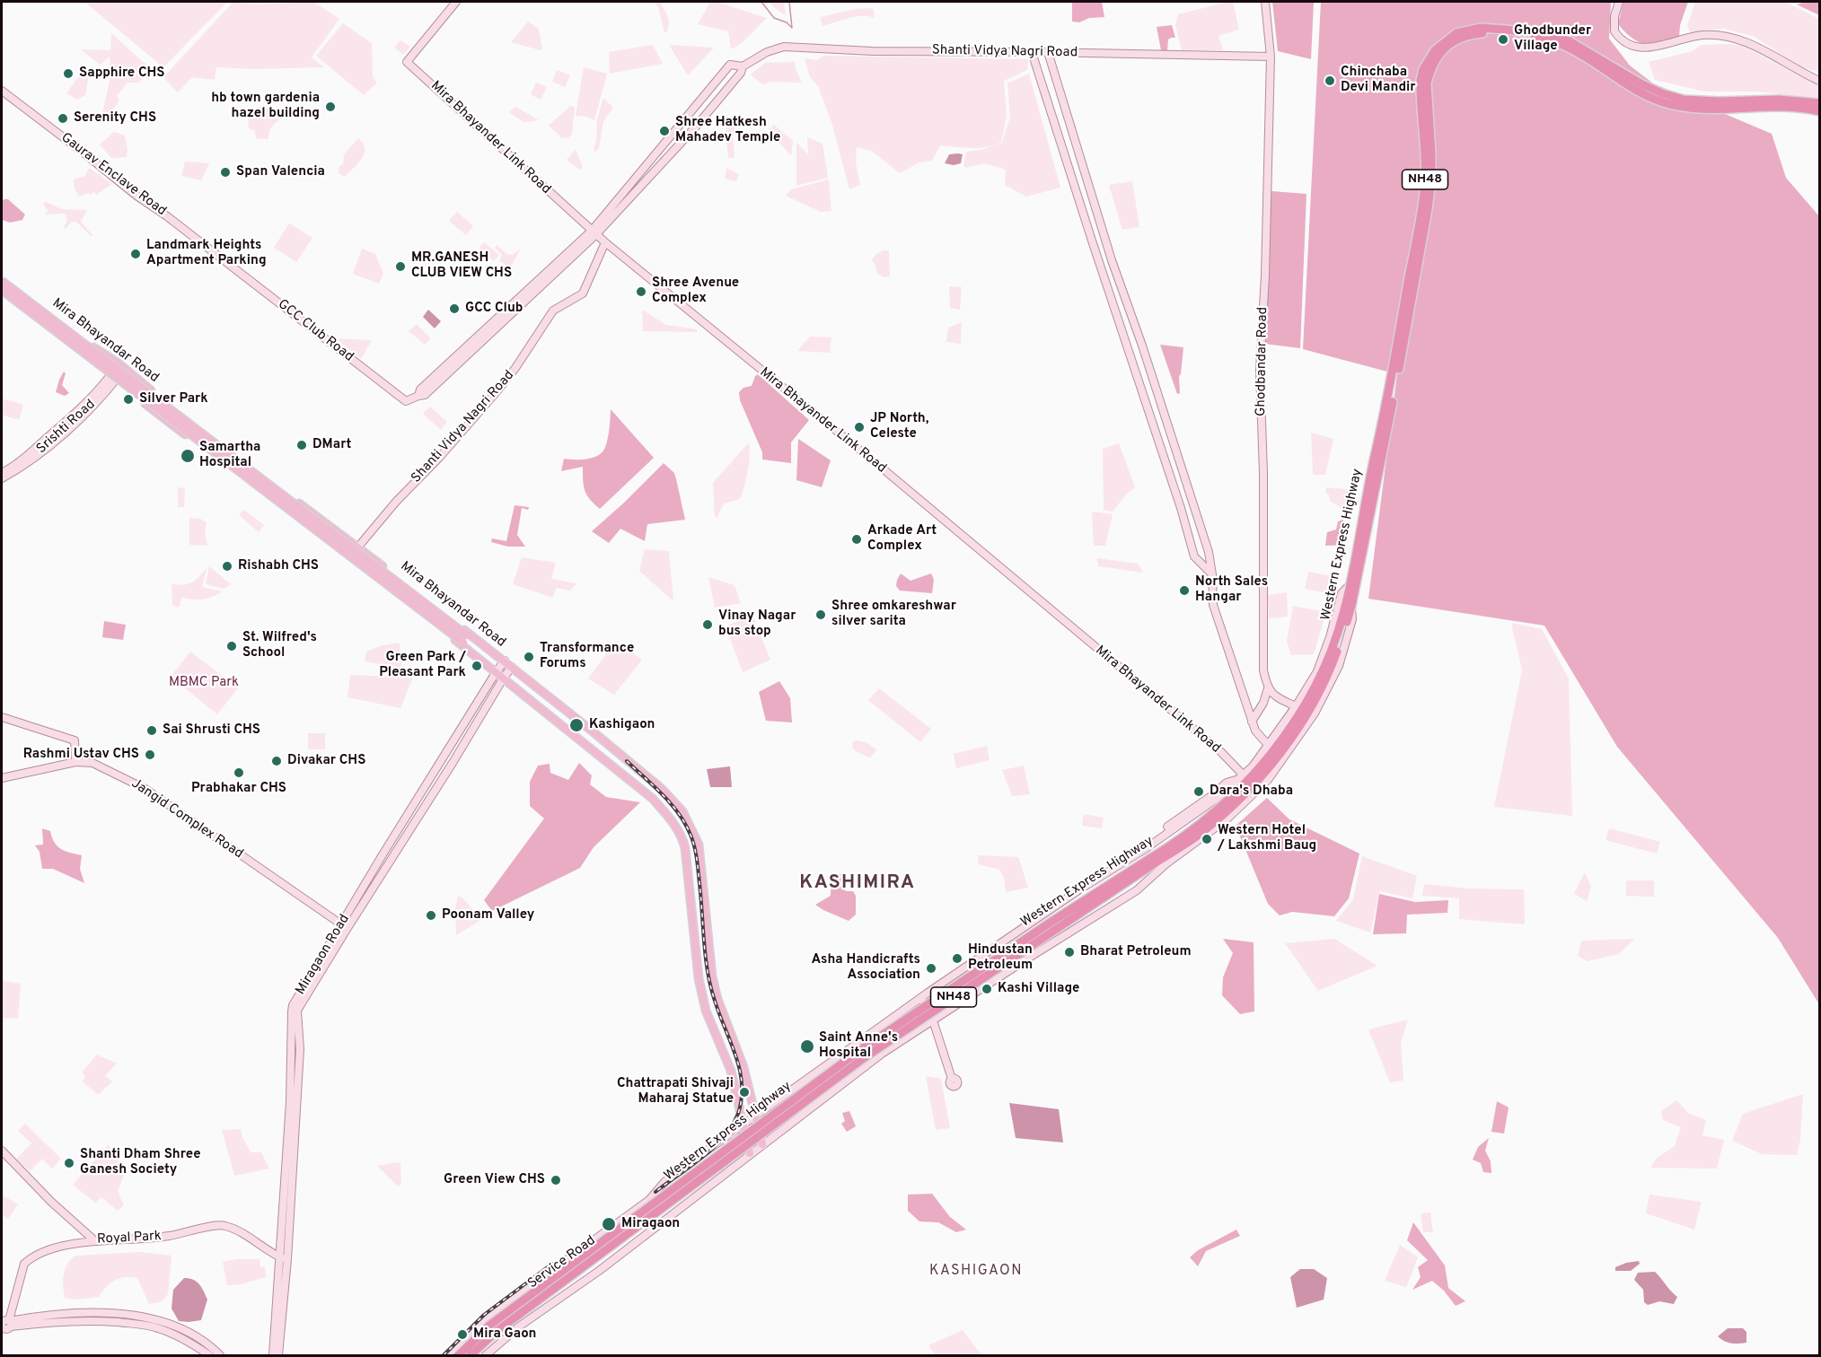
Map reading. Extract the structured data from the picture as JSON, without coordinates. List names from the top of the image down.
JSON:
{
  "streets": {
    "highway": ["NH48", "Western Express Highway"],
    "main road": ["Mira Bhayandar Road"],
    "street": [
      "Shanti Vidya Nagri Road",
      "Mira Bhayander Link Road",
      "Gaurav Enclave Road",
      "GCC Club Road",
      "Ghodbandar Road",
      "Srishti Road",
      "Jangid Complex Road",
      "Miragaon Road",
      "Royal Park",
      "Service Road"
    ]
  },
  "crossings": [
    ["Shanti Vidya Nagri Road", "Mira Bhayander Link Road"],
    ["Shanti Vidya Nagri Road", "GCC Club Road"],
    ["Shanti Vidya Nagri Road", "Mira Bhayandar Road"],
    ["Shanti Vidya Nagri Road", "Ghodbandar Road"],
    ["Mira Bhayander Link Road", "GCC Club Road"],
    ["Mira Bhayander Link Road", "Service Road"],
    ["Gaurav Enclave Road", "GCC Club Road"],
    ["Mira Bhayandar Road", "Srishti Road"],
    ["Mira Bhayandar Road", "Miragaon Road"],
    ["Mira Bhayandar Road", "Service Road"],
    ["Western Express Highway", "Service Road"],
    ["Jangid Complex Road", "Miragaon Road"],
    ["Miragaon Road", "Royal Park"]
  ],
  "districts": ["KASHIMIRA", "KASHIGAON"],
  "parks": ["MBMC Park"],
  "places": [
    "Ghodbunder Village",
    "Sapphire CHS",
    "Chinchaba Devi Mandir",
    "hb town gardenia hazel building",
    "Serenity CHS",
    "Shree Hatkesh Mahadev Temple",
    "Span Valencia",
    "Landmark Heights Apartment Parking",
    "MR.GANESH CLUB VIEW CHS",
    "Shree Avenue Complex",
    "GCC Club",
    "Silver Park",
    "JP North, Celeste",
    "DMart",
    "Samartha Hospital",
    "Arkade Art Complex",
    "Rishabh CHS",
    "North Sales Hangar",
    "Shree omkareshwar silver sarita",
    "Vinay Nagar bus stop",
    "St. Wilfred's School",
    "Transformance Forums",
    "Green Park / Pleasant Park",
    "Kashigaon",
    "Sai Shrusti CHS",
    "Rashmi Ustav CHS",
    "Divakar CHS",
    "Prabhakar CHS",
    "Dara's Dhaba",
    "Western Hotel / Lakshmi Baug",
    "Poonam Valley",
    "Bharat Petroleum",
    "Hindustan Petroleum",
    "Asha Handicrafts Association",
    "Kashi Village",
    "Saint Anne's Hospital",
    "Chattrapati Shivaji Maharaj Statue",
    "Shanti Dham Shree Ganesh Society",
    "Green View CHS",
    "Miragaon",
    "Mira Gaon"
  ]
}
